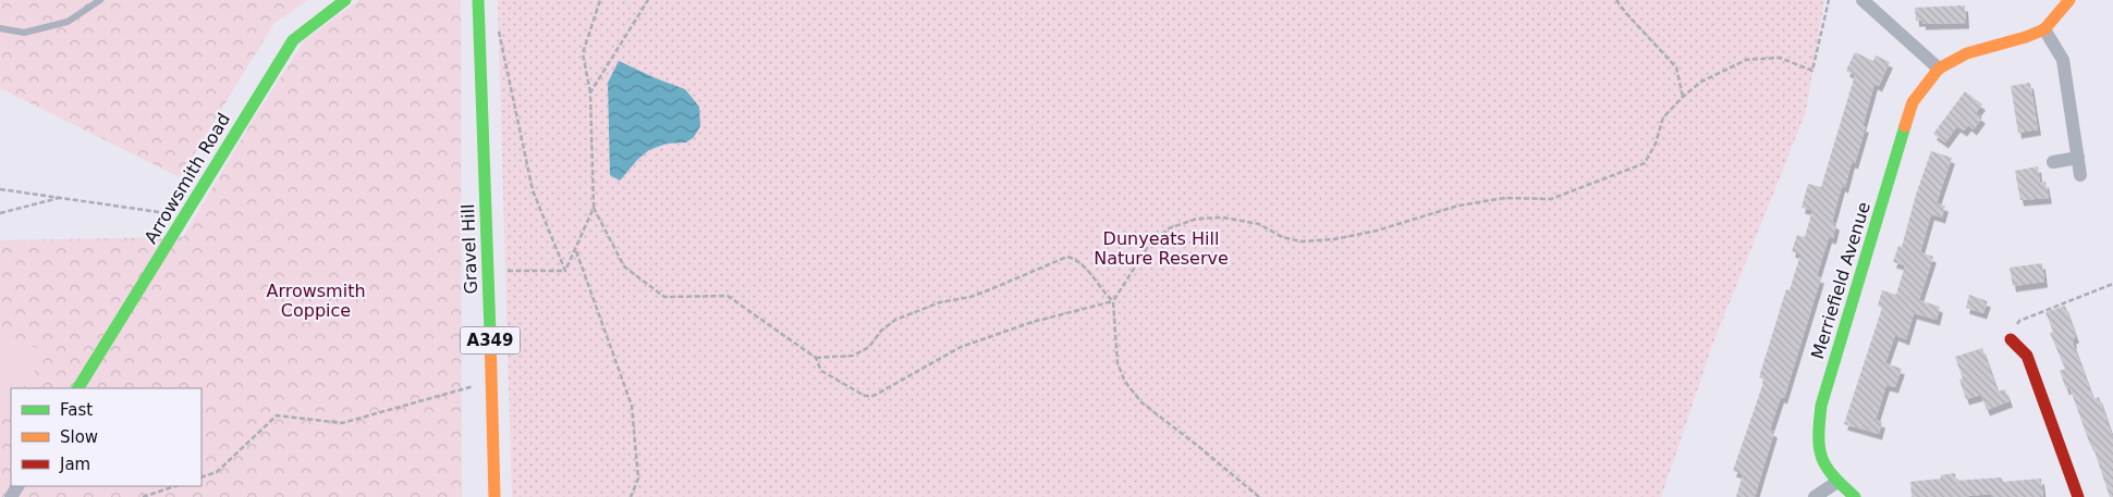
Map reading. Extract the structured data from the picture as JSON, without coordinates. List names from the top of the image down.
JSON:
{
  "streets": {
    "street": [
      "Arrowsmith Road",
      "Gravel Hill",
      "Merriefield Avenue",
      "A349"
    ]
  },
  "parks": ["Dunyeats Hill Nature Reserve", "Arrowsmith Coppice"],
  "legend": ["Fast", "Slow", "Jam"]
}
